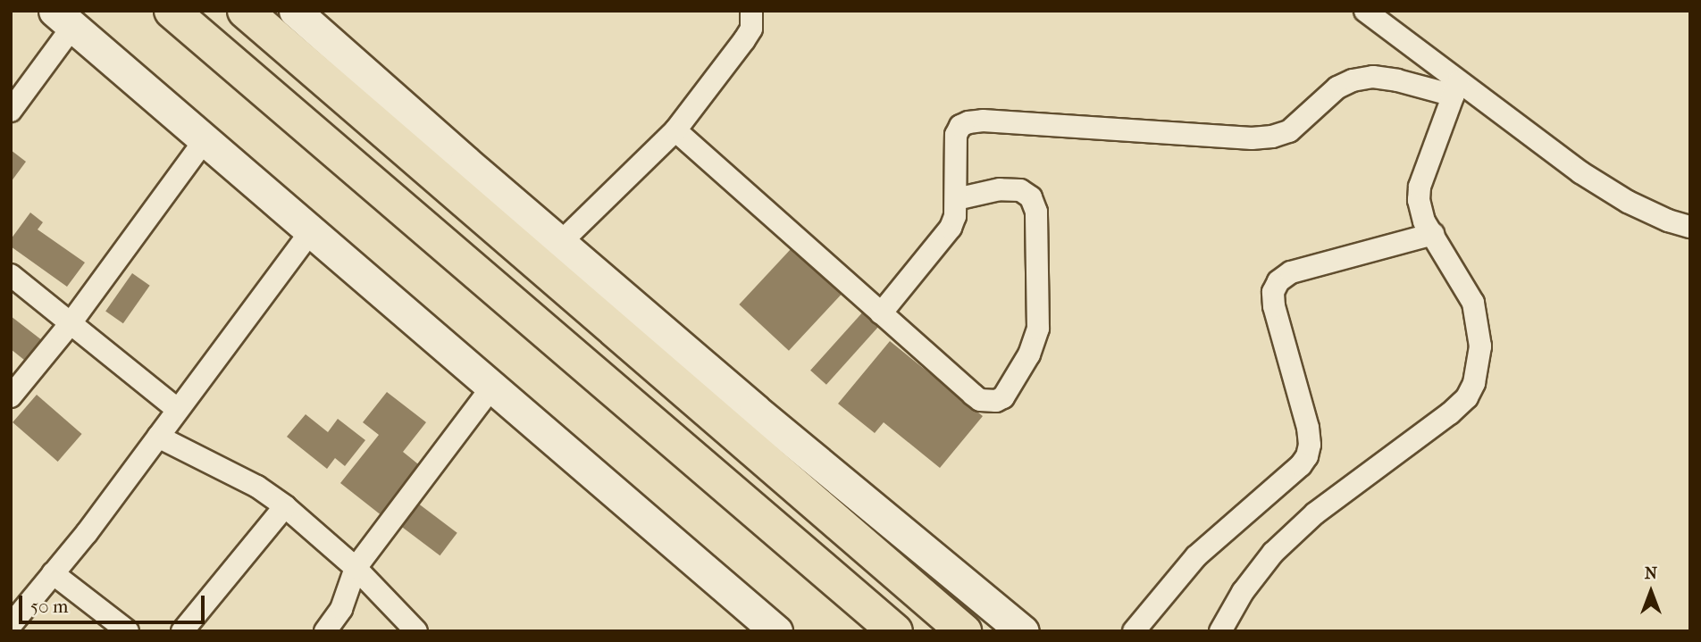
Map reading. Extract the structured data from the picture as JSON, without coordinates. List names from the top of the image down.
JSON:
{
  "scale_bar": "50 m",
  "north": "top"
}
